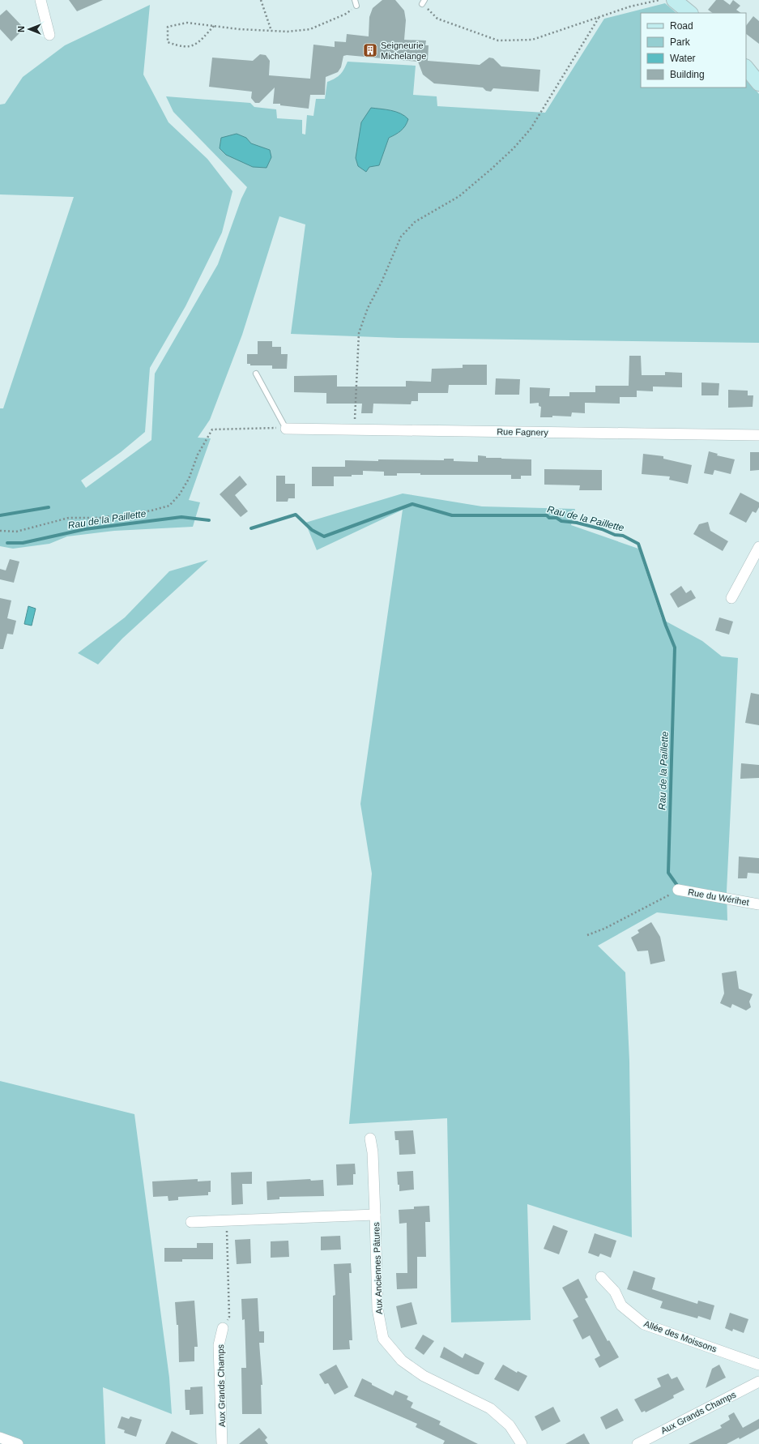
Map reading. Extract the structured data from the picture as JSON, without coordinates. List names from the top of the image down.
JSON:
{
  "streets": {
    "street": [
      "Rue Fagnery",
      "Rue du Wérihet",
      "Aux Anciennes Pâtures",
      "Allée des Moissons",
      "Aux Grands Champs"
    ]
  },
  "water": ["Rau de la Paillette"],
  "places": {
    "building": ["Seigneurie Michelange"]
  },
  "legend": [
    "Road",
    "Park",
    "Water",
    "Building"
  ],
  "north": "left"
}
